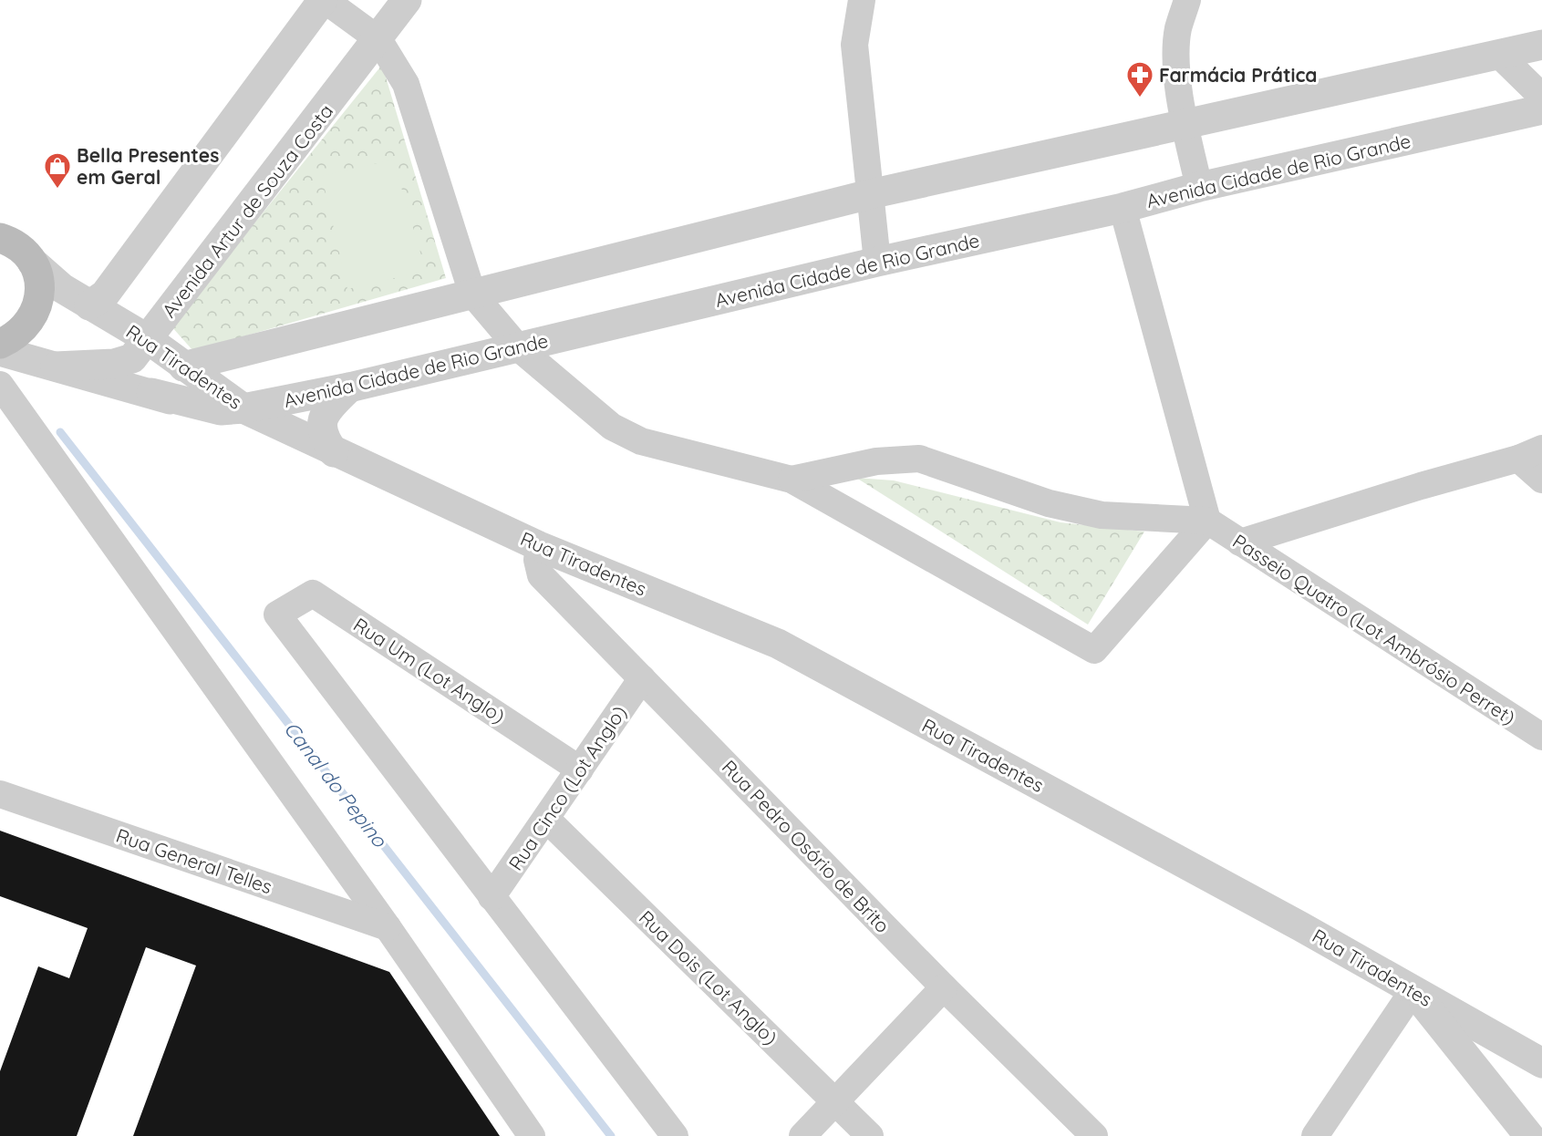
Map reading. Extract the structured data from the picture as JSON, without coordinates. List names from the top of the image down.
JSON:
{
  "streets": {
    "street": [
      "Avenida Cidade de Rio Grande",
      "Avenida Artur de Souza Costa",
      "Rua Tiradentes",
      "Passeio Quatro (Lot Ambrósio Perret)",
      "Rua Um (Lot Anglo)",
      "Rua Cinco (Lot Anglo)",
      "Rua Pedro Osório de Brito",
      "Rua General Telles",
      "Rua Dois (Lot Anglo)"
    ]
  },
  "crossings": [
    ["Avenida Cidade de Rio Grande", "Rua Tiradentes"],
    ["Avenida Artur de Souza Costa", "Rua Tiradentes"],
    ["Rua Tiradentes", "Rua Pedro Osório de Brito"],
    ["Rua Um (Lot Anglo)", "Rua Cinco (Lot Anglo)"],
    ["Rua Cinco (Lot Anglo)", "Rua Pedro Osório de Brito"],
    ["Rua Cinco (Lot Anglo)", "Rua Dois (Lot Anglo)"]
  ],
  "water": ["Canal do Pepino"],
  "places": {
    "pharmacy": ["Farmácia Prática"],
    "shop": ["Bella Presentes em Geral"]
  }
}
